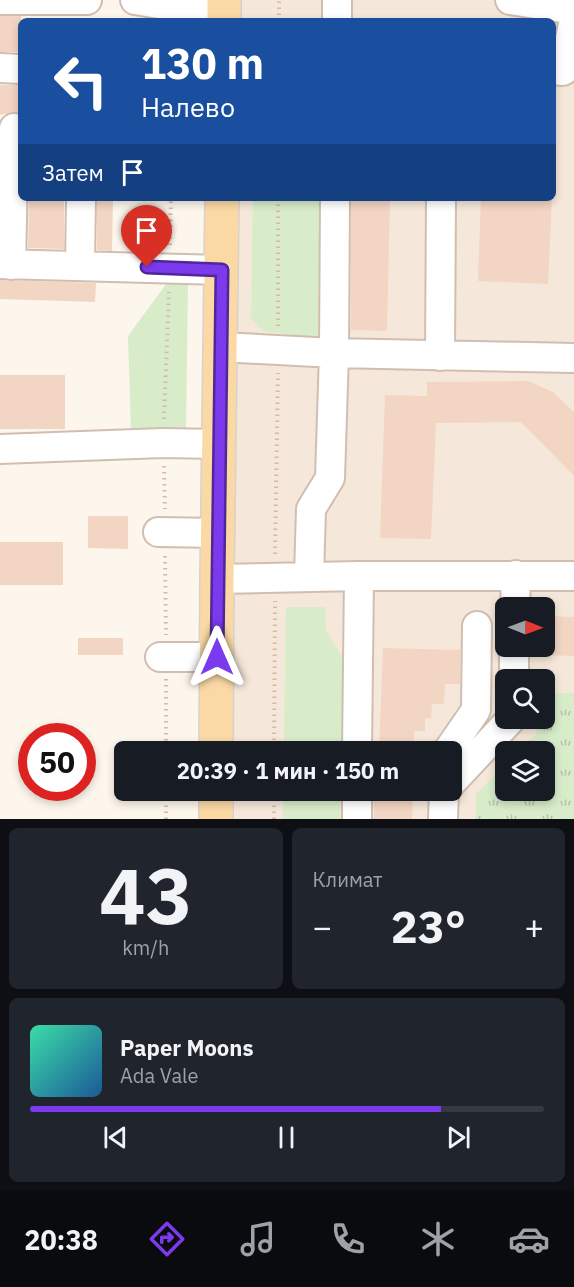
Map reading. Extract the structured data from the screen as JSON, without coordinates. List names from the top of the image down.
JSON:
{
  "north": "right",
  "page": {
    "turn": ["130 m", "Налево"],
    "then": "Затем",
    "limit": "50",
    "trip": "20:39 · 1 мин · 150 m",
    "tile": [
      ["43", "km/h"],
      "Климат"
    ],
    "heat": ["−", "23°", "+"],
    "song": ["Paper Moons", "Ada Vale"],
    "tabs": "20:38"
  }
}
